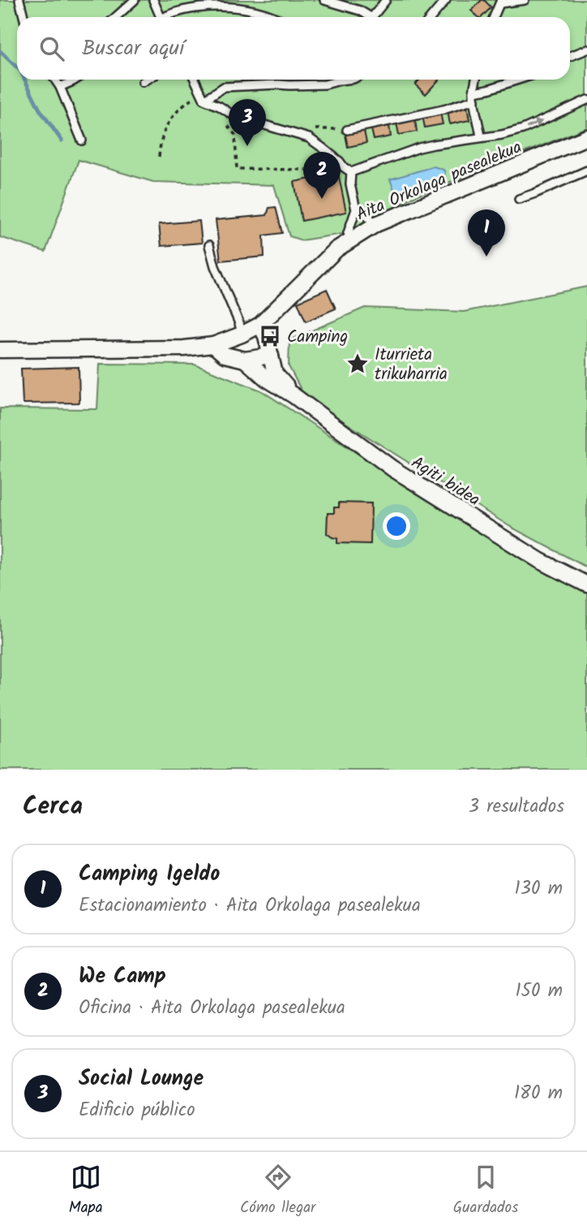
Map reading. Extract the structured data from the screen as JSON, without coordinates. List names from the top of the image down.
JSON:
{
  "streets": {
    "street": ["Aita Orkolaga pasealekua", "Agiti bidea"]
  },
  "crossings": [
    ["Aita Orkolaga pasealekua", "Agiti bidea"]
  ],
  "places": {
    "bus stop": ["Camping"],
    "place": ["Iturrieta trikuharria"]
  },
  "page": {
    "search": "Buscar aquí",
    "pins": ["3", "2", "1"],
    "heading": ["Cerca", "3 resultados"],
    "list": [
      {
        "mark": "1",
        "name": "Camping Igeldo",
        "note": "Estacionamiento · Aita Orkolaga pasealekua",
        "value": "130 m"
      },
      {
        "mark": "2",
        "name": "We Camp",
        "note": "Oficina · Aita Orkolaga pasealekua",
        "value": "150 m"
      },
      {
        "mark": "3",
        "name": "Social Lounge",
        "note": "Edificio público",
        "value": "180 m"
      }
    ],
    "nav": ["Mapa", "Cómo llegar", "Guardados"]
  }
}
